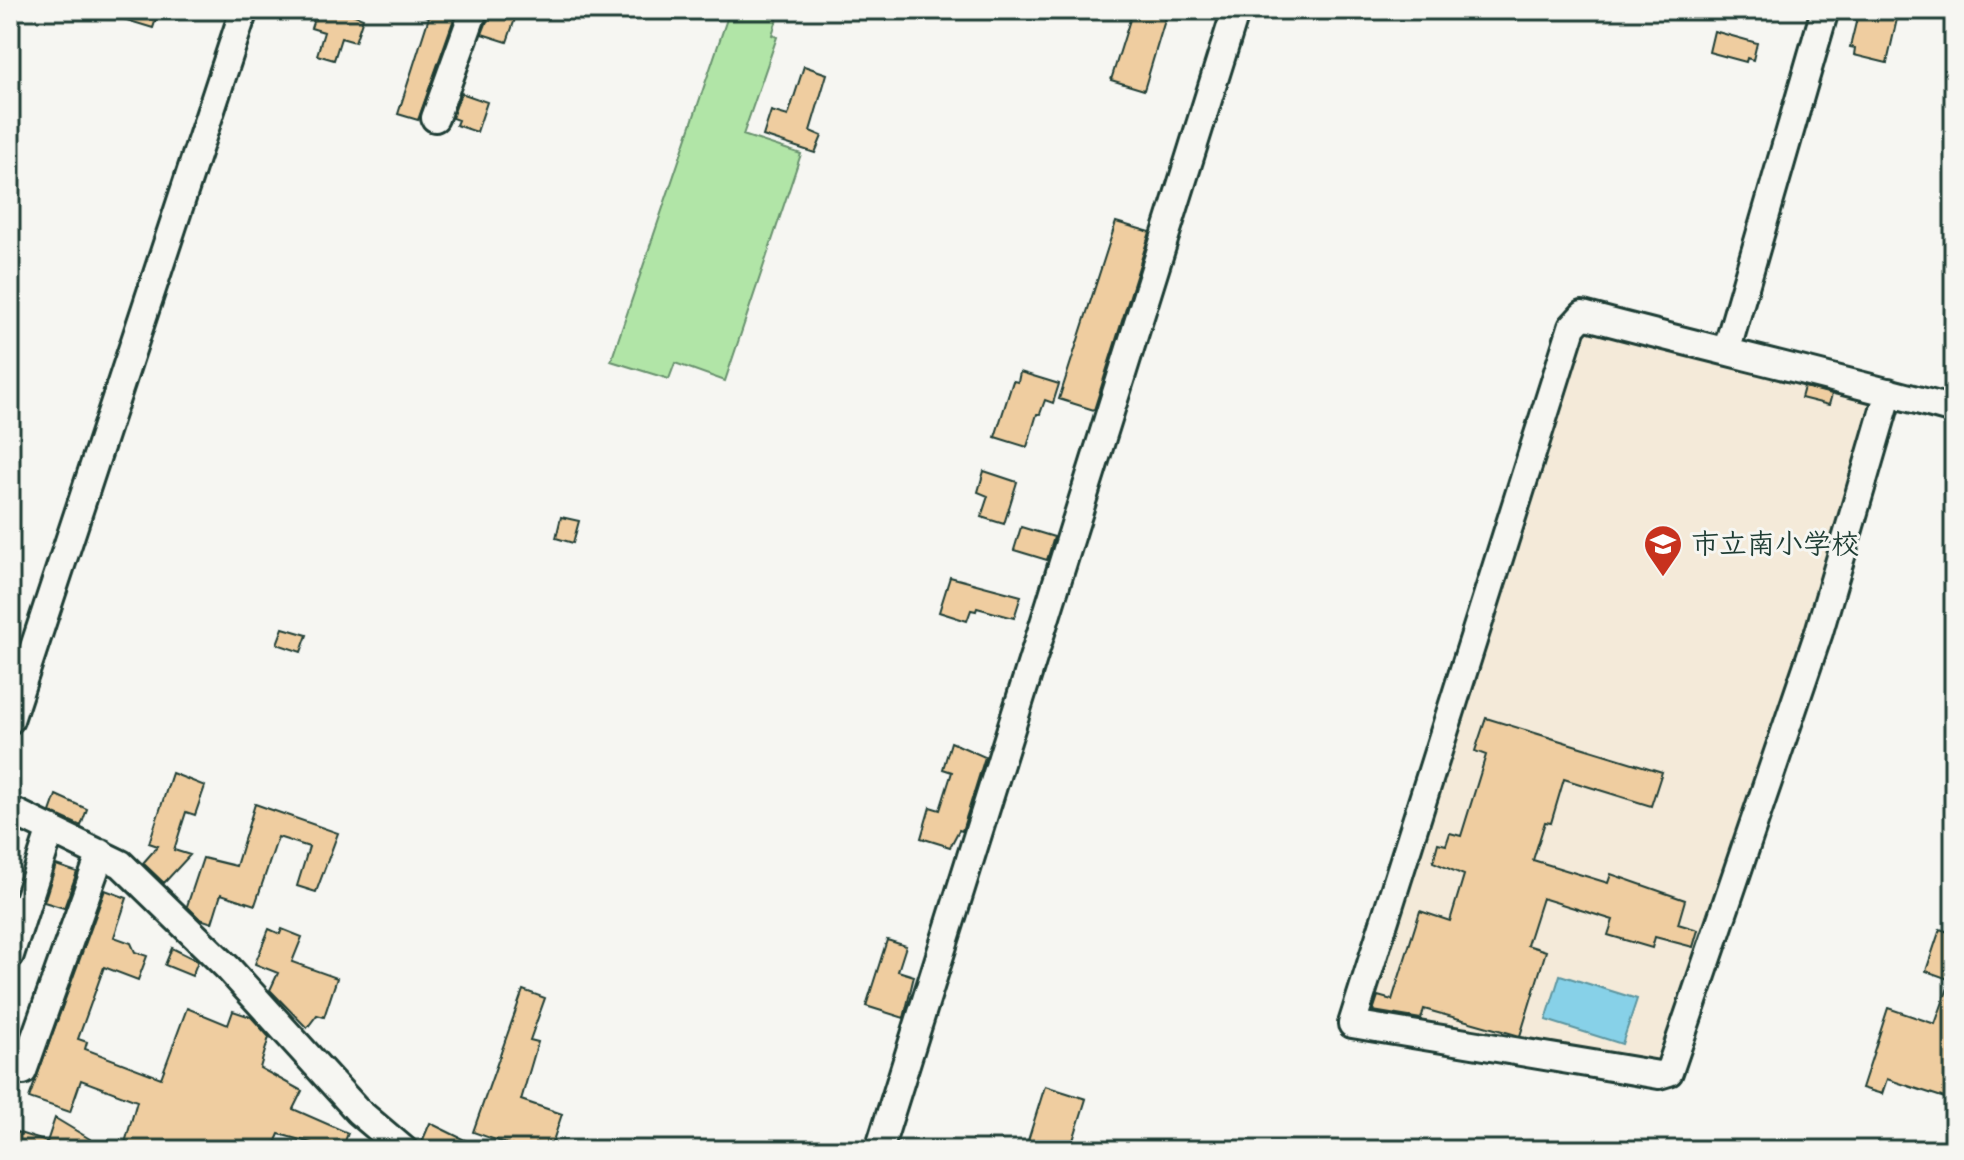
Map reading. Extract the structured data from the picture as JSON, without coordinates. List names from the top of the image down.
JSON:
{
  "places": {
    "school or university": ["市立南小学校"]
  }
}
